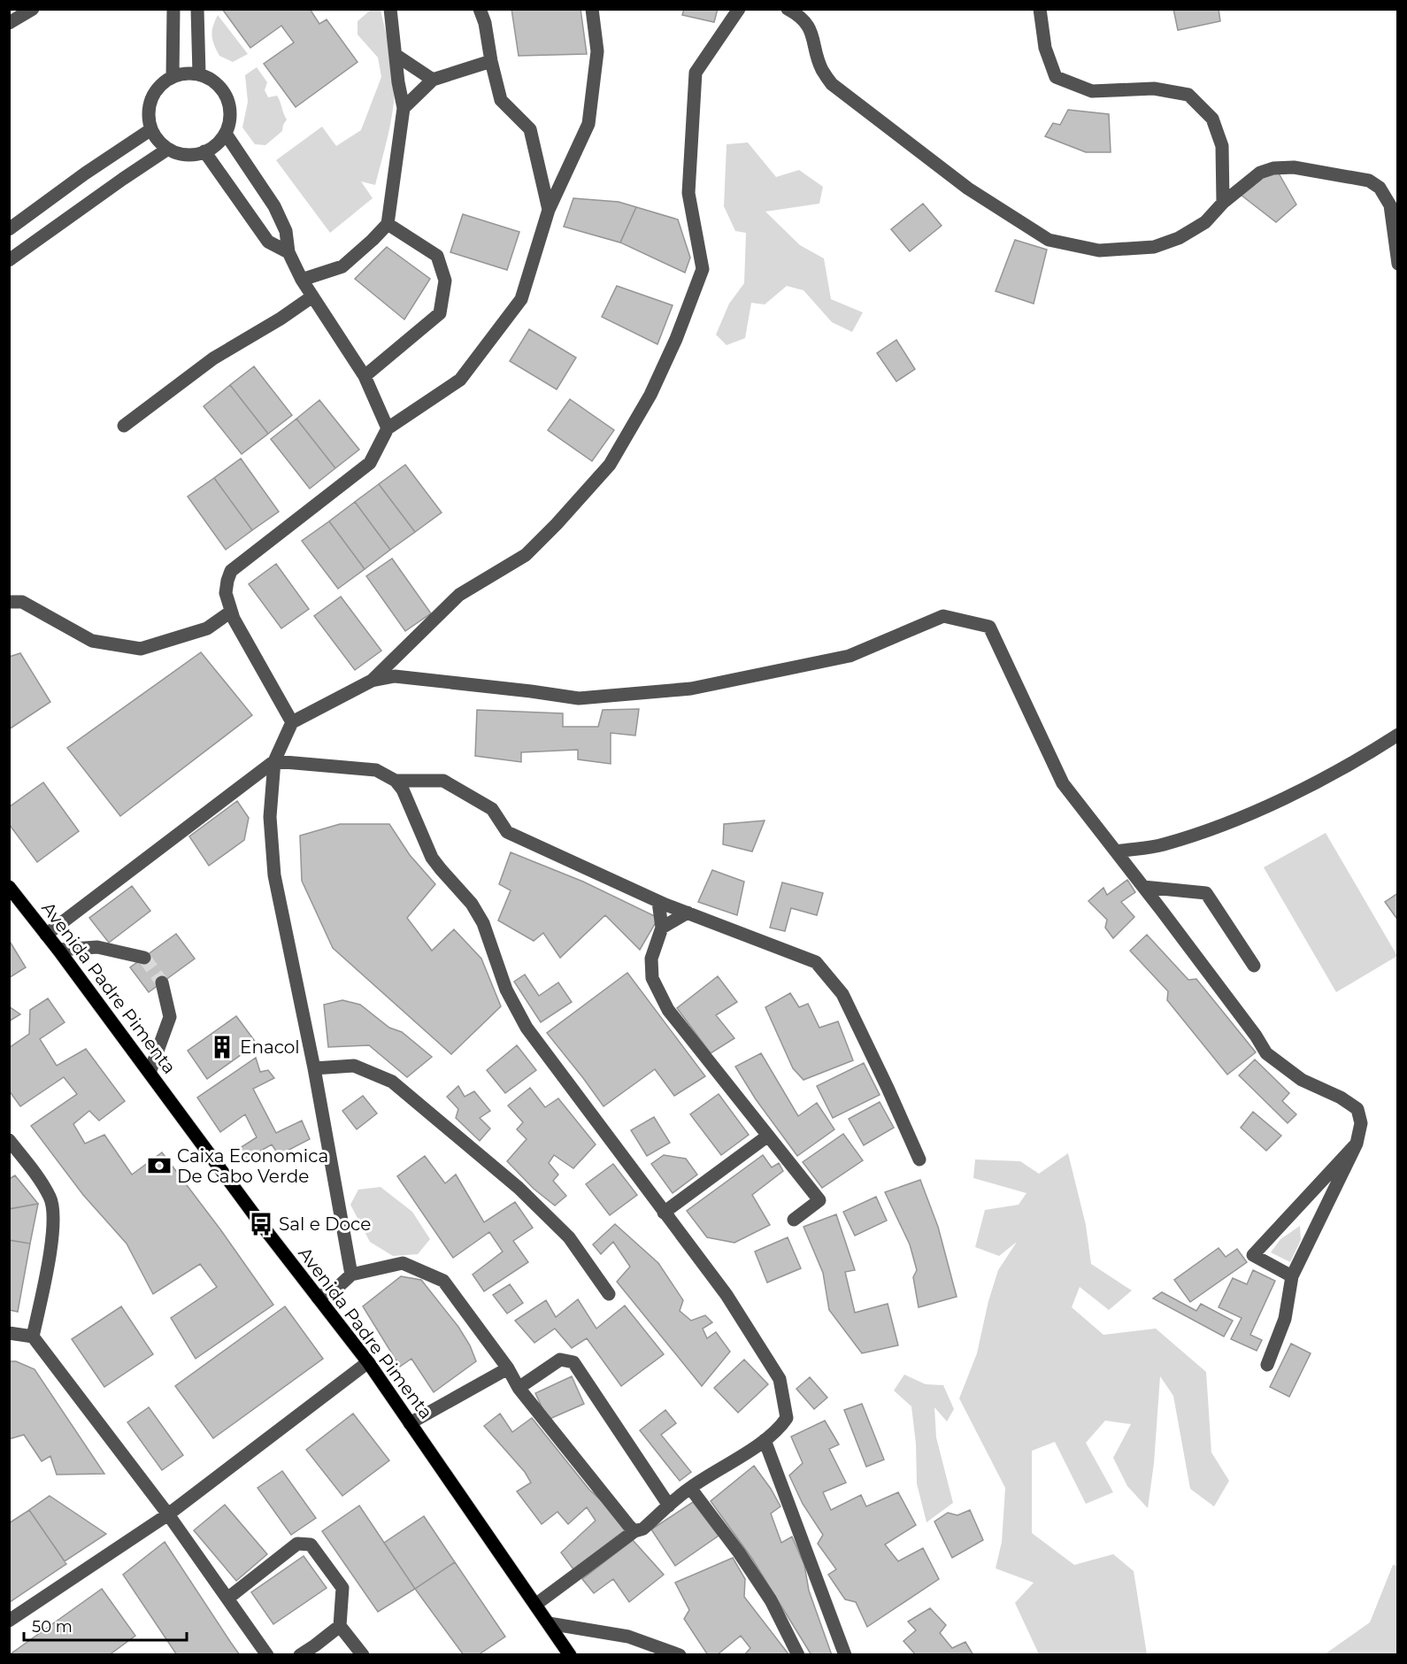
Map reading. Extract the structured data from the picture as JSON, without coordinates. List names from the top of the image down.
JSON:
{
  "streets": {
    "main road": ["Avenida Padre Pimenta"]
  },
  "places": {
    "building": ["Enacol"],
    "bank": ["Caixa Economica De Cabo Verde"],
    "bus stop": ["Sal e Doce"]
  },
  "scale_bar": "50 m"
}
